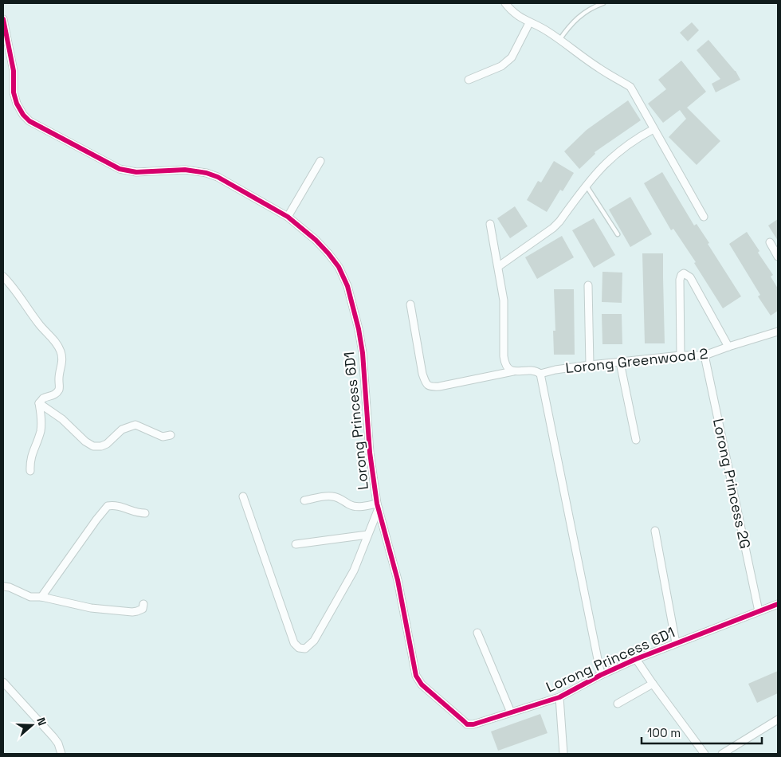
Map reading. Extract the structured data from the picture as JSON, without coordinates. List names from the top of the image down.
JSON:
{
  "streets": {
    "street": ["Lorong Greenwood 2", "Lorong Princess 6D1", "Lorong Princess 2G"]
  },
  "crossings": [
    ["Lorong Greenwood 2", "Lorong Princess 2G"],
    ["Lorong Princess 6D1", "Lorong Princess 2G"]
  ],
  "scale_bar": "100 m",
  "north": "right"
}
